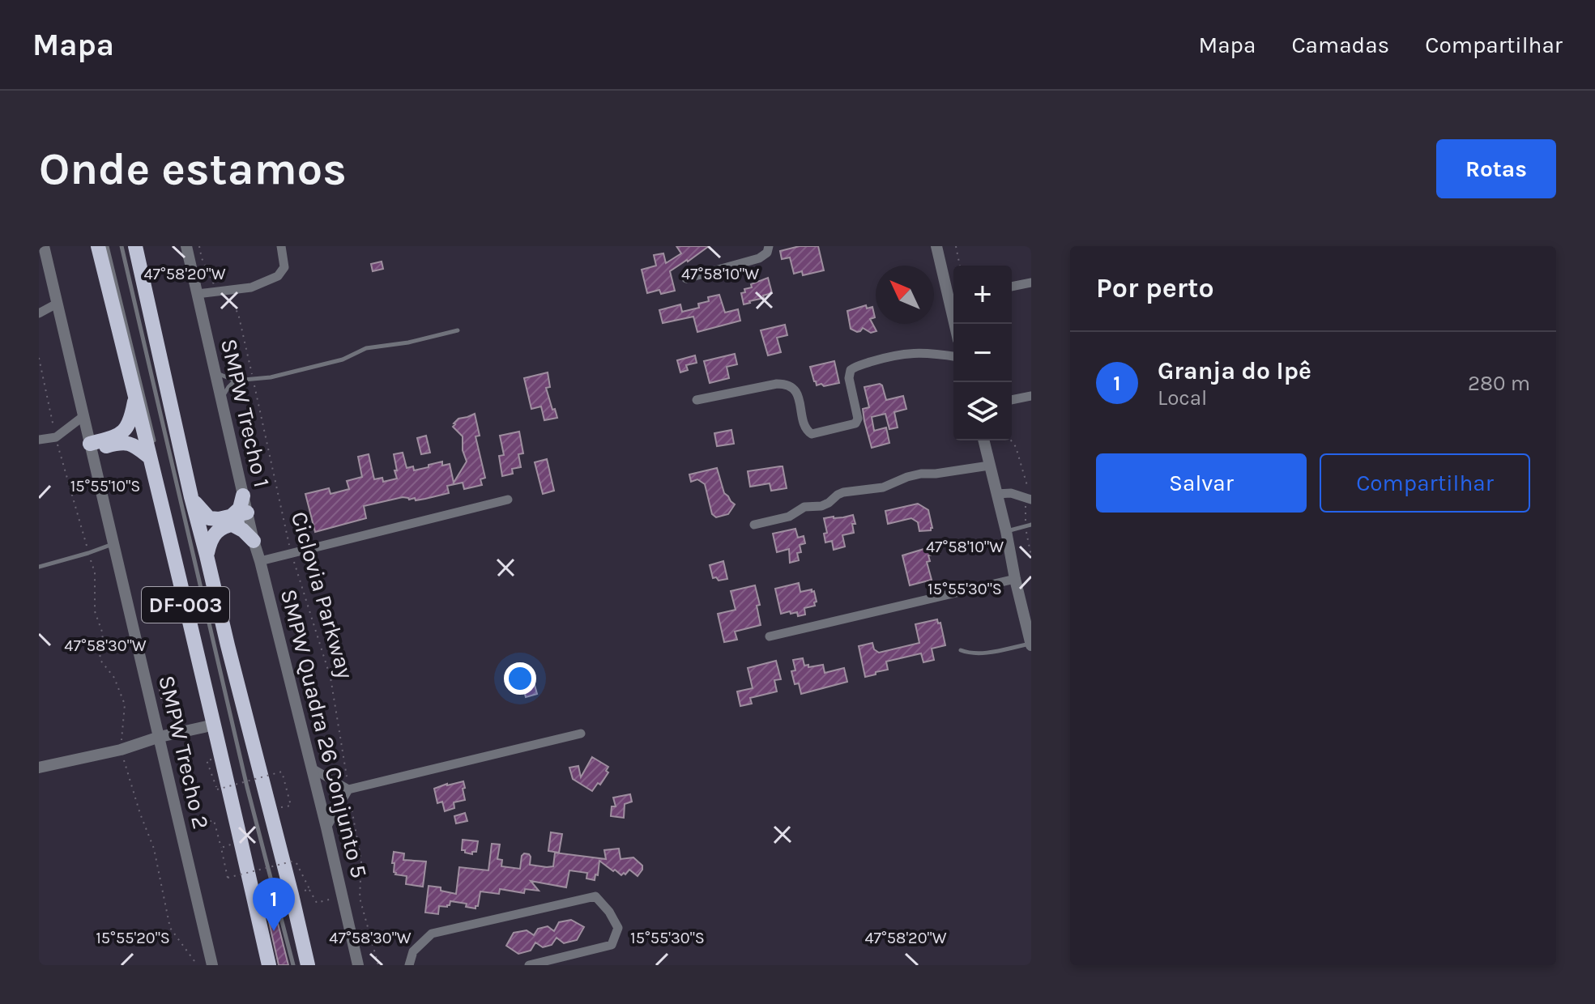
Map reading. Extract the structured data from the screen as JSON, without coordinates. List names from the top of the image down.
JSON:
{
  "streets": {
    "highway": ["DF-003"],
    "street": ["SMPW Trecho 1", "SMPW Quadra 26 Conjunto 5", "SMPW Trecho 2"],
    "path": ["Ciclovia Parkway"]
  },
  "crossings": [
    ["SMPW Trecho 1", "SMPW Quadra 26 Conjunto 5"]
  ],
  "north": "top left",
  "page": {
    "header": "Mapa",
    "nav": ["Mapa", "Camadas", "Compartilhar"],
    "buttons": [
      "Rotas",
      ["Salvar", "Compartilhar"]
    ],
    "title": "Onde estamos",
    "heading": "Por perto",
    "map_buttons": ["+", "−"],
    "list": [
      {
        "mark": "1",
        "name": "Granja do Ipê",
        "note": "Local",
        "value": "280 m"
      }
    ],
    "pins": "1"
  },
  "coordinates": [
    "47°58'20\"W",
    "47°58'10\"W",
    "15°55'10\"S",
    "15°55'30\"S",
    "47°58'30\"W",
    "15°55'20\"S"
  ]
}
